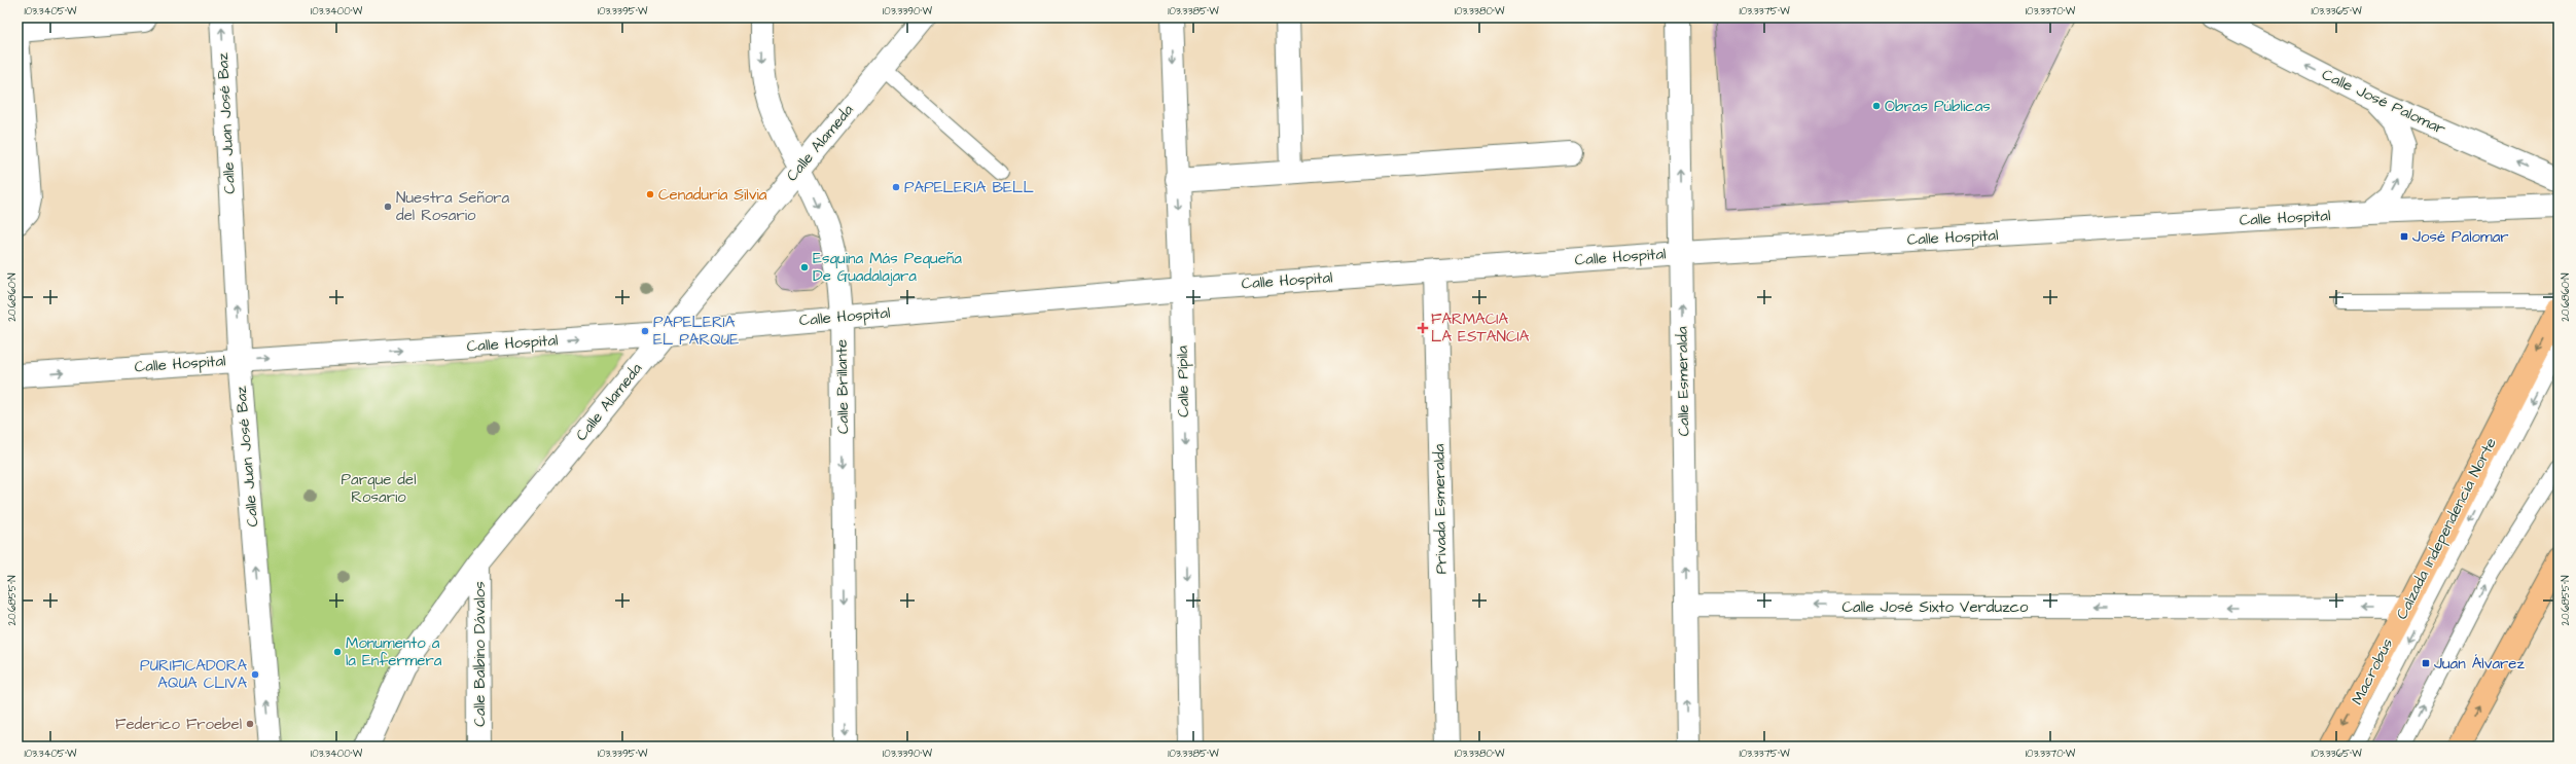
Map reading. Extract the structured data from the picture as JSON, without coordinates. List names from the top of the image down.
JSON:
{
  "streets": {
    "main road": ["Calzada Independencia Norte"],
    "street": [
      "Calle José Palomar",
      "Calle Juan José Baz",
      "Calle Alameda",
      "Calle Hospital",
      "Calle Pípila",
      "Calle Esmeralda",
      "Calle Brillante",
      "Privada Esmeralda",
      "Calle José Sixto Verduzco",
      "Calle Balbino Dávalos"
    ],
    "lane": ["Macrobús"]
  },
  "crossings": [
    ["Calle Juan José Baz", "Calle Hospital"],
    ["Calle Alameda", "Calle Hospital"],
    ["Calle Alameda", "Calle Brillante"],
    ["Calle Alameda", "Calle Balbino Dávalos"],
    ["Calle Hospital", "Calle Pípila"],
    ["Calle Hospital", "Calle Esmeralda"],
    ["Calle Hospital", "Calle Brillante"],
    ["Calle Hospital", "Privada Esmeralda"],
    ["Calle Esmeralda", "Calle José Sixto Verduzco"],
    ["Calzada Independencia Norte", "Calle José Sixto Verduzco"]
  ],
  "one_way": [
    "Calle José Palomar",
    "Calle Juan José Baz",
    "Calle Pípila",
    "Calle Esmeralda",
    "Calle Brillante",
    "Calle José Sixto Verduzco"
  ],
  "parks": ["Parque del Rosario"],
  "places": {
    "other": [
      "Obras Públicas",
      "PAPELERIA BELL",
      "Cenaduría Silvia",
      "Nuestra Señora del Rosario",
      "Esquina Más Pequeña De Guadalajara",
      "PAPELERIA EL PARQUE",
      "Monumento a la Enfermera",
      "PURIFICADORA AQUA CLIVA",
      "Federico Froebel"
    ],
    "transit": ["José Palomar", "Juan Álvarez"],
    "health": ["FARMACIA LA ESTANCIA"]
  },
  "coordinates": [
    "103.3405°W",
    "103.3400°W",
    "103.3395°W",
    "103.3390°W",
    "103.3385°W",
    "103.3380°W",
    "103.3375°W",
    "103.3370°W",
    "103.3365°W",
    "20.6860°N",
    "20.6855°N"
  ]
}
